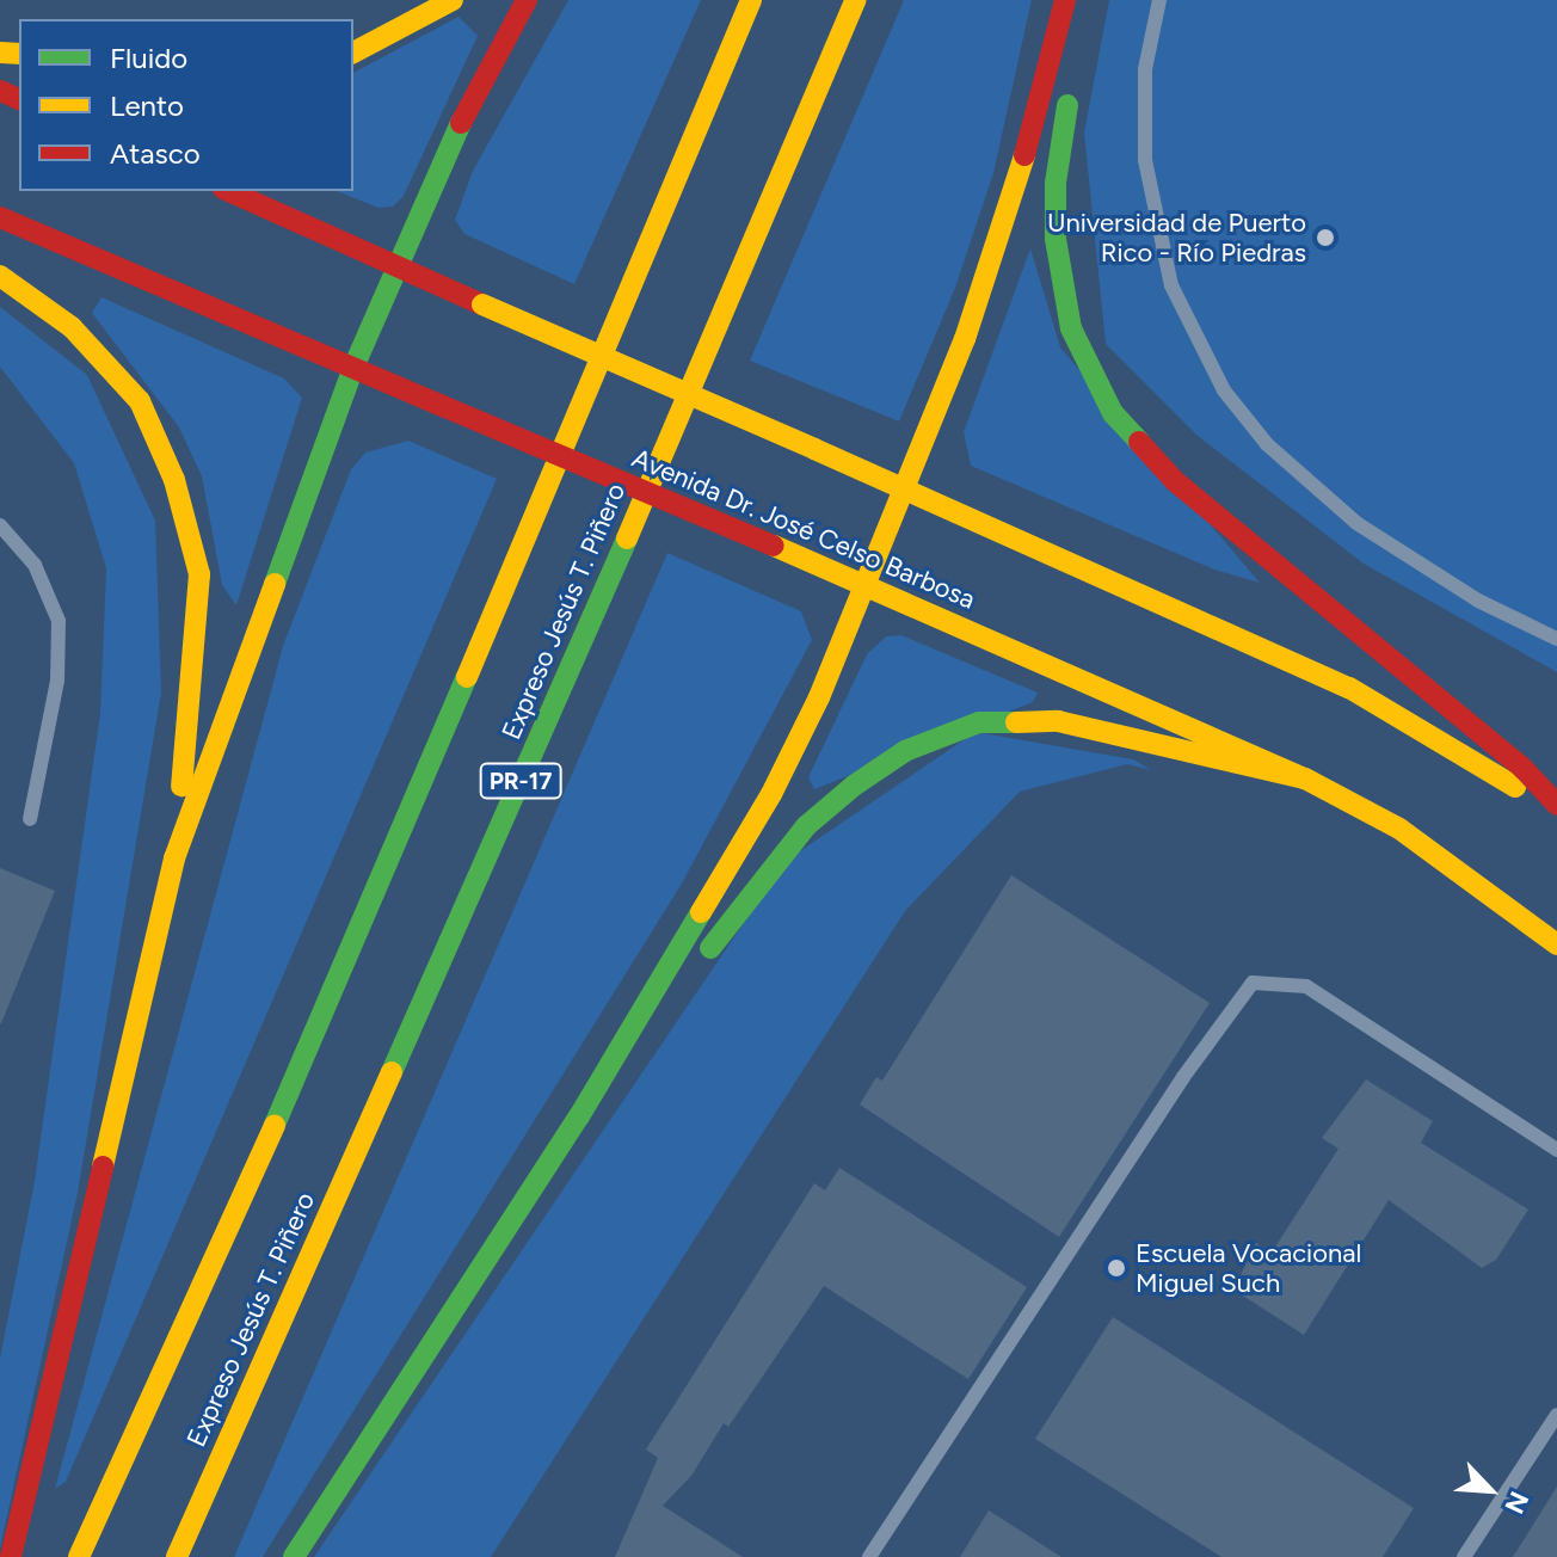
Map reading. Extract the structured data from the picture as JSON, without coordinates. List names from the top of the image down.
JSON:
{
  "streets": {
    "main road": ["Avenida Dr. José Celso Barbosa", "Expreso Jesús T. Piñero", "PR-17"]
  },
  "places": ["Universidad de Puerto Rico - Río Piedras", "Escuela Vocacional Miguel Such"],
  "legend": ["Fluido", "Lento", "Atasco"],
  "north": "bottom right"
}
